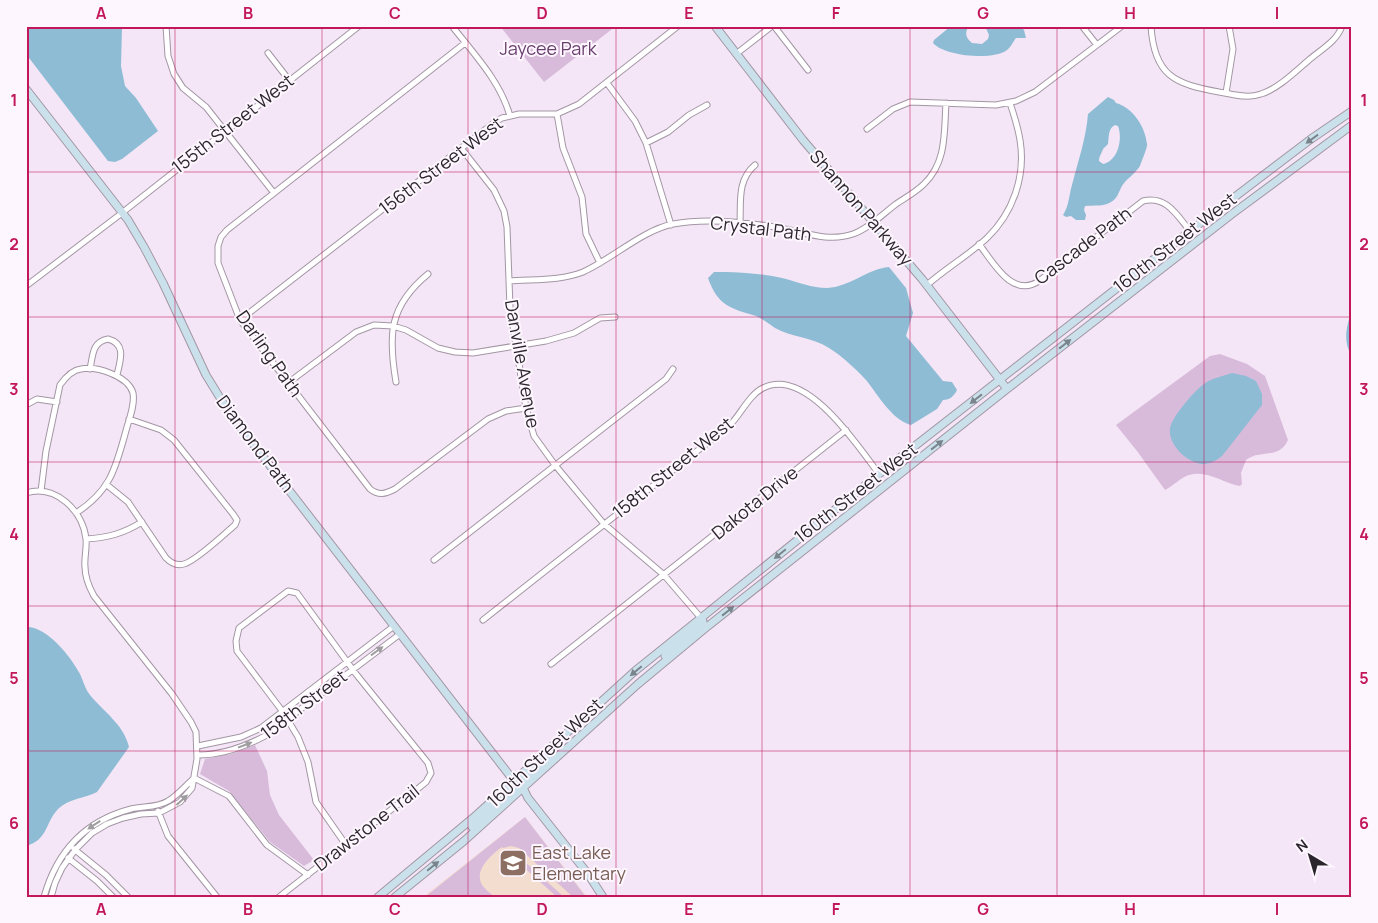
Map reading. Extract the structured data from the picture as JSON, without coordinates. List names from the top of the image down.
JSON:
{
  "streets": {
    "main road": ["Shannon Parkway", "160th Street West", "Diamond Path"],
    "street": [
      "155th Street West",
      "156th Street West",
      "Crystal Path",
      "Cascade Path",
      "Darling Path",
      "Danville Avenue",
      "158th Street West",
      "Dakota Drive",
      "158th Street",
      "Drawstone Trail"
    ]
  },
  "crossings": [
    ["155th Street West", "Diamond Path"],
    ["156th Street West", "Darling Path"],
    ["156th Street West", "Danville Avenue"],
    ["Shannon Parkway", "Crystal Path"],
    ["Shannon Parkway", "160th Street West"],
    ["Crystal Path", "Danville Avenue"],
    ["160th Street West", "Cascade Path"],
    ["160th Street West", "Danville Avenue"],
    ["160th Street West", "Diamond Path"],
    ["Darling Path", "Danville Avenue"],
    ["Danville Avenue", "158th Street West"],
    ["Danville Avenue", "Dakota Drive"],
    ["Diamond Path", "158th Street"],
    ["158th Street West", "Dakota Drive"],
    ["158th Street", "Drawstone Trail"]
  ],
  "parks": ["Jaycee Park"],
  "places": {
    "school or university": ["East Lake Elementary"]
  },
  "north": "top left",
  "grid": {
    "columns": [
      "A",
      "B",
      "C",
      "D",
      "E",
      "F",
      "G",
      "H",
      "I"
    ],
    "rows": [
      "1",
      "2",
      "3",
      "4",
      "5",
      "6"
    ]
  }
}
